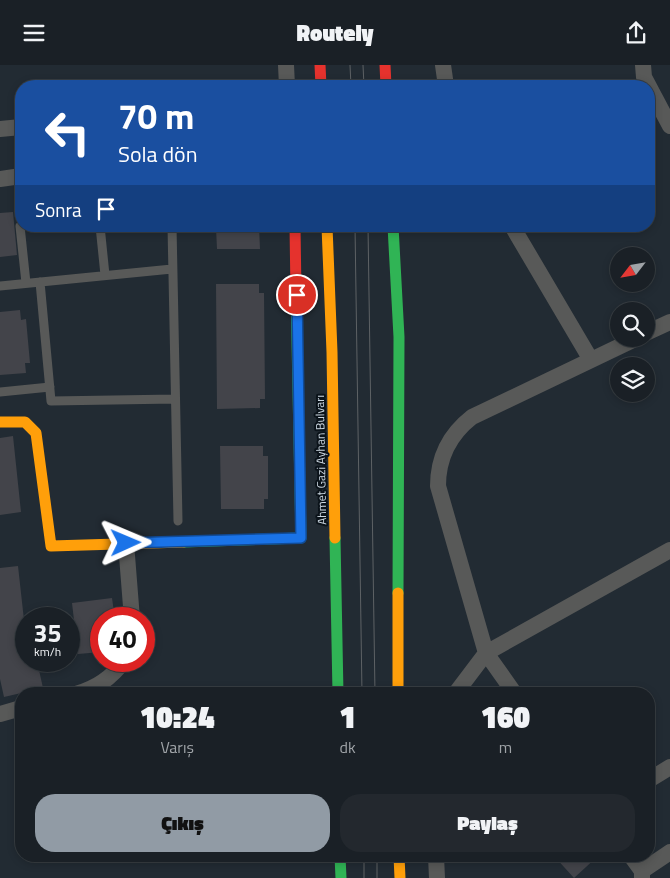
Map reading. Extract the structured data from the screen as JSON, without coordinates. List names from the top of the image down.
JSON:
{
  "streets": {
    "main road": ["Ahmet Gazi Ayhan Bulvarı"]
  },
  "north": "bottom left",
  "page": {
    "header": "Routely",
    "turn": ["70 m", "Sola dön"],
    "then": "Sonra",
    "speed": "35 km/h",
    "limit": "40",
    "eta": [
      "10:24",
      "Varış",
      "1",
      "dk",
      "160",
      "m"
    ],
    "buttons": ["Çıkış", "Paylaş"]
  }
}
